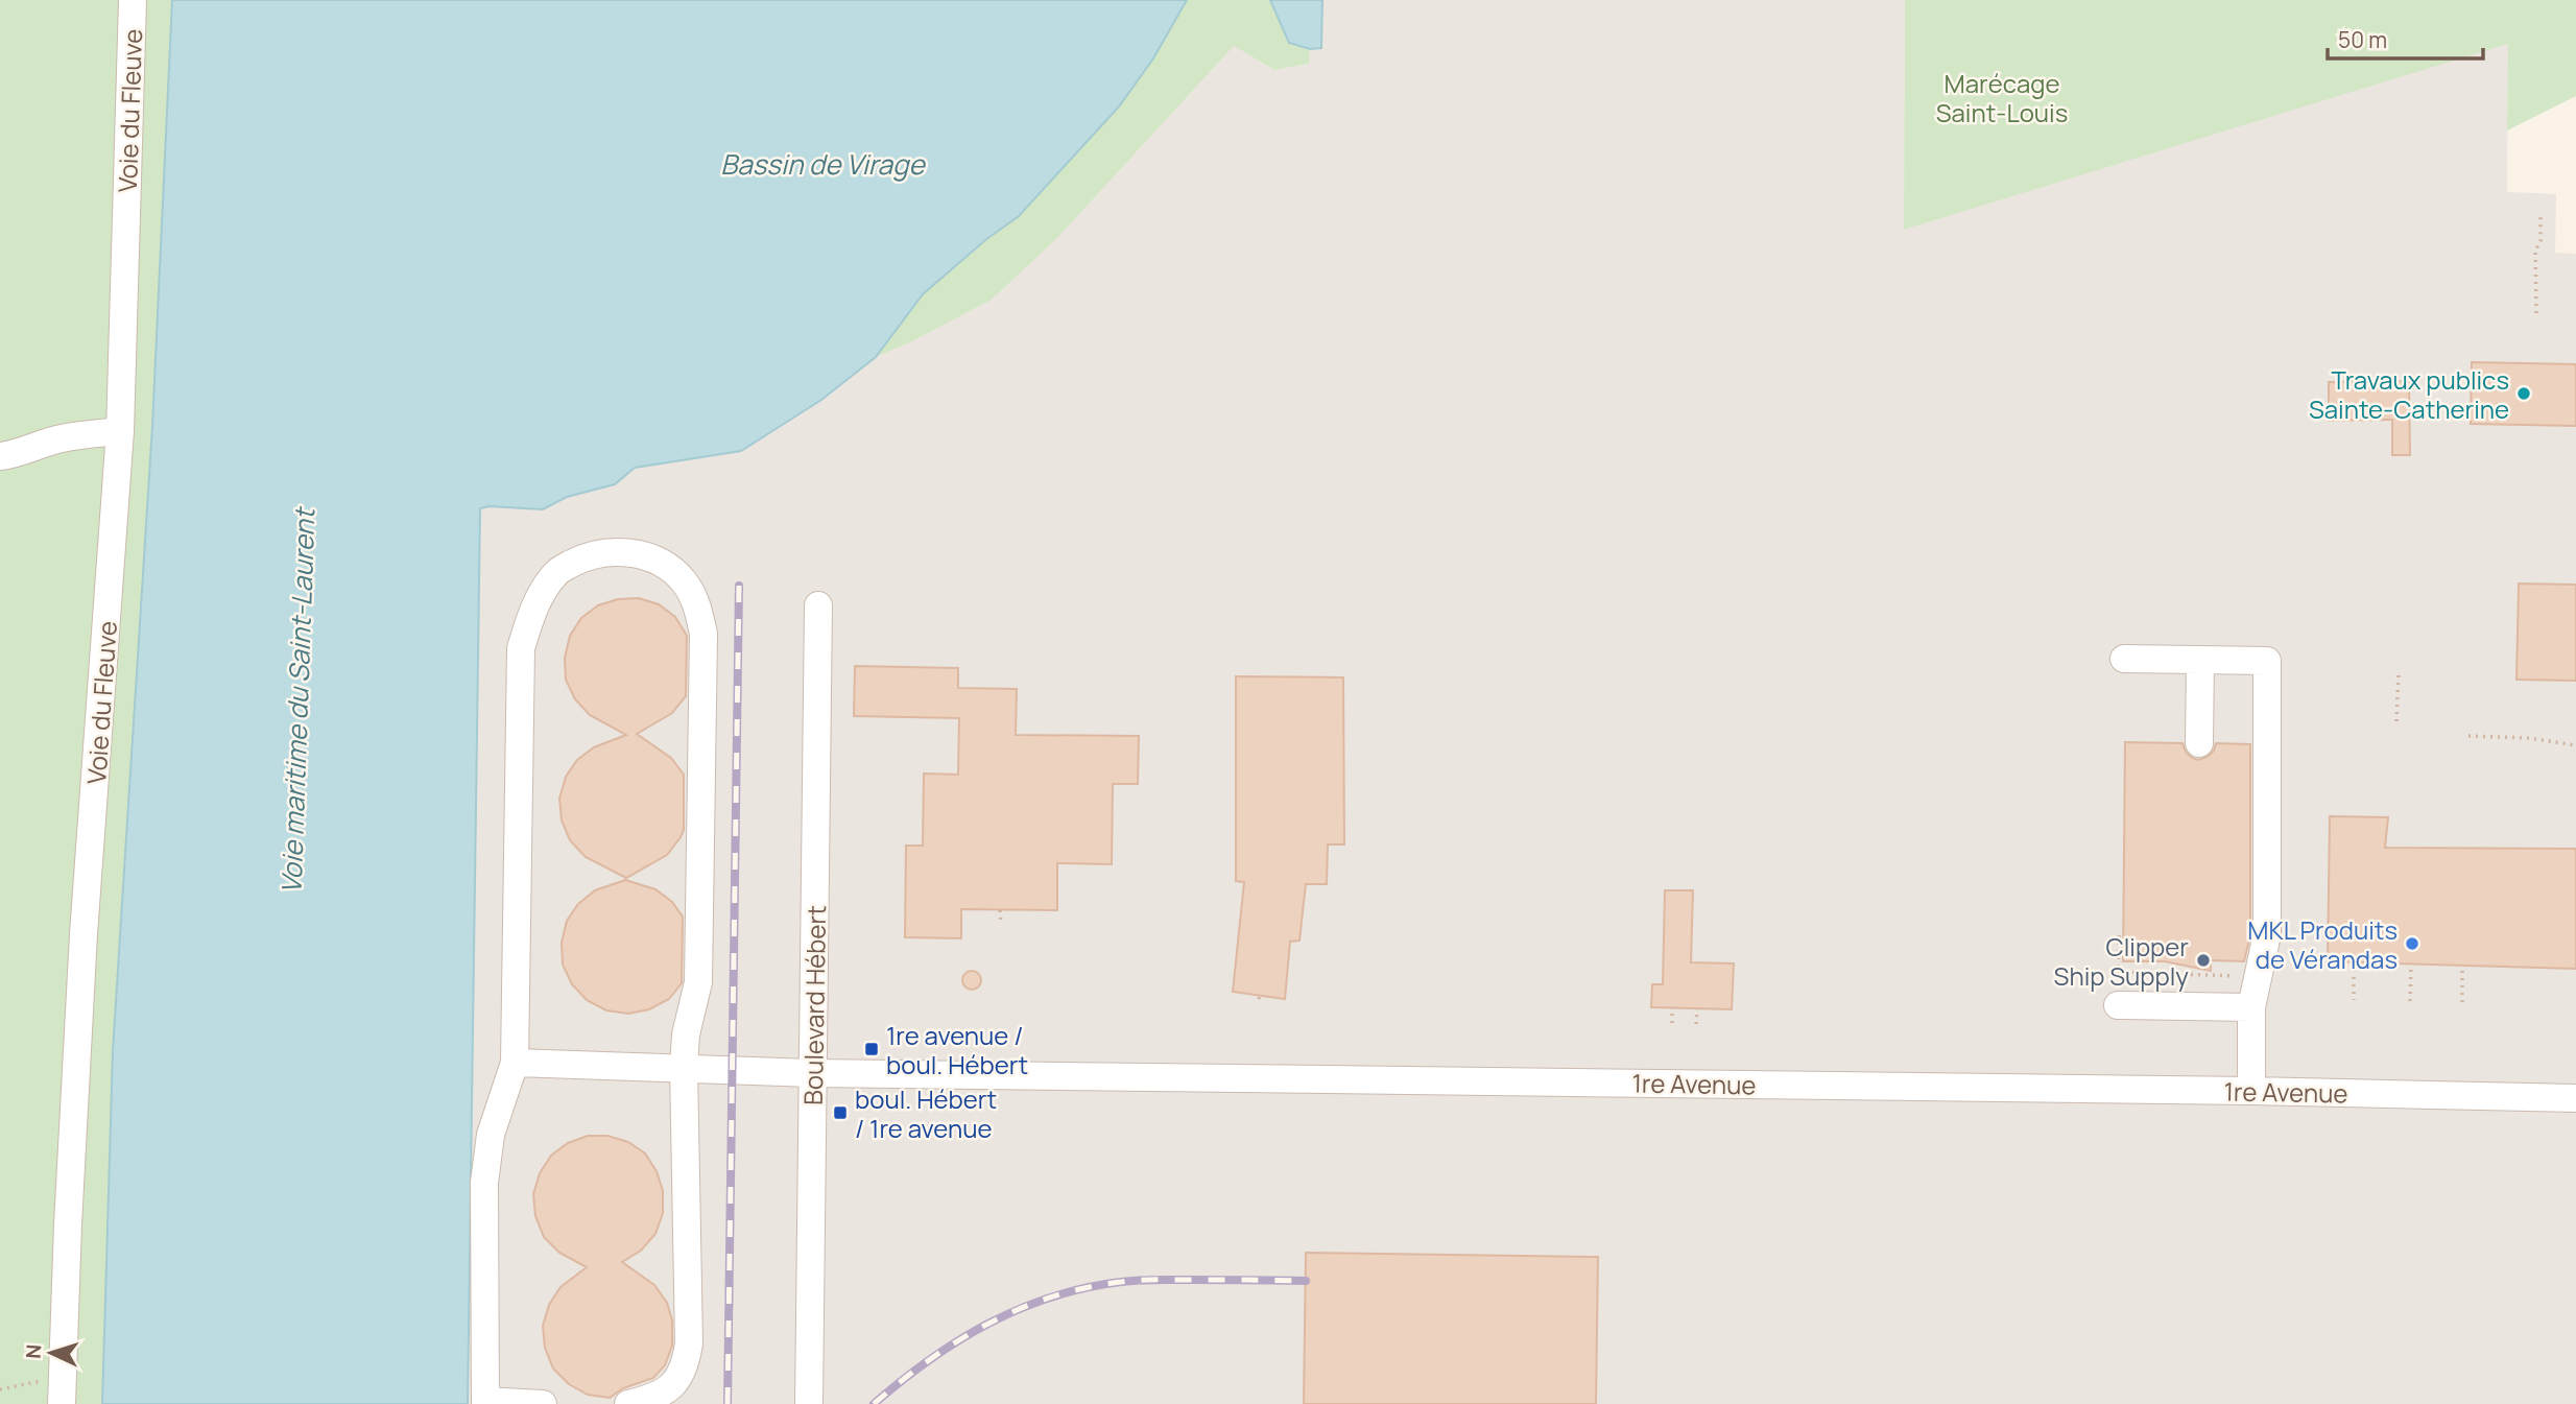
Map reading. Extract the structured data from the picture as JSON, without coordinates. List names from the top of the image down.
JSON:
{
  "streets": {
    "street": ["Voie du Fleuve", "Boulevard Hébert", "1re Avenue"]
  },
  "crossings": [
    ["Boulevard Hébert", "1re Avenue"]
  ],
  "water": ["Bassin de Virage", "Voie maritime du Saint-Laurent"],
  "parks": ["Marécage Saint-Louis"],
  "places": {
    "other": ["Travaux publics Sainte-Catherine", "MKL Produits de Vérandas", "Clipper Ship Supply"],
    "transit": ["1re avenue / boul. Hébert", "boul. Hébert / 1re avenue"]
  },
  "scale_bar": "50 m",
  "north": "left"
}
